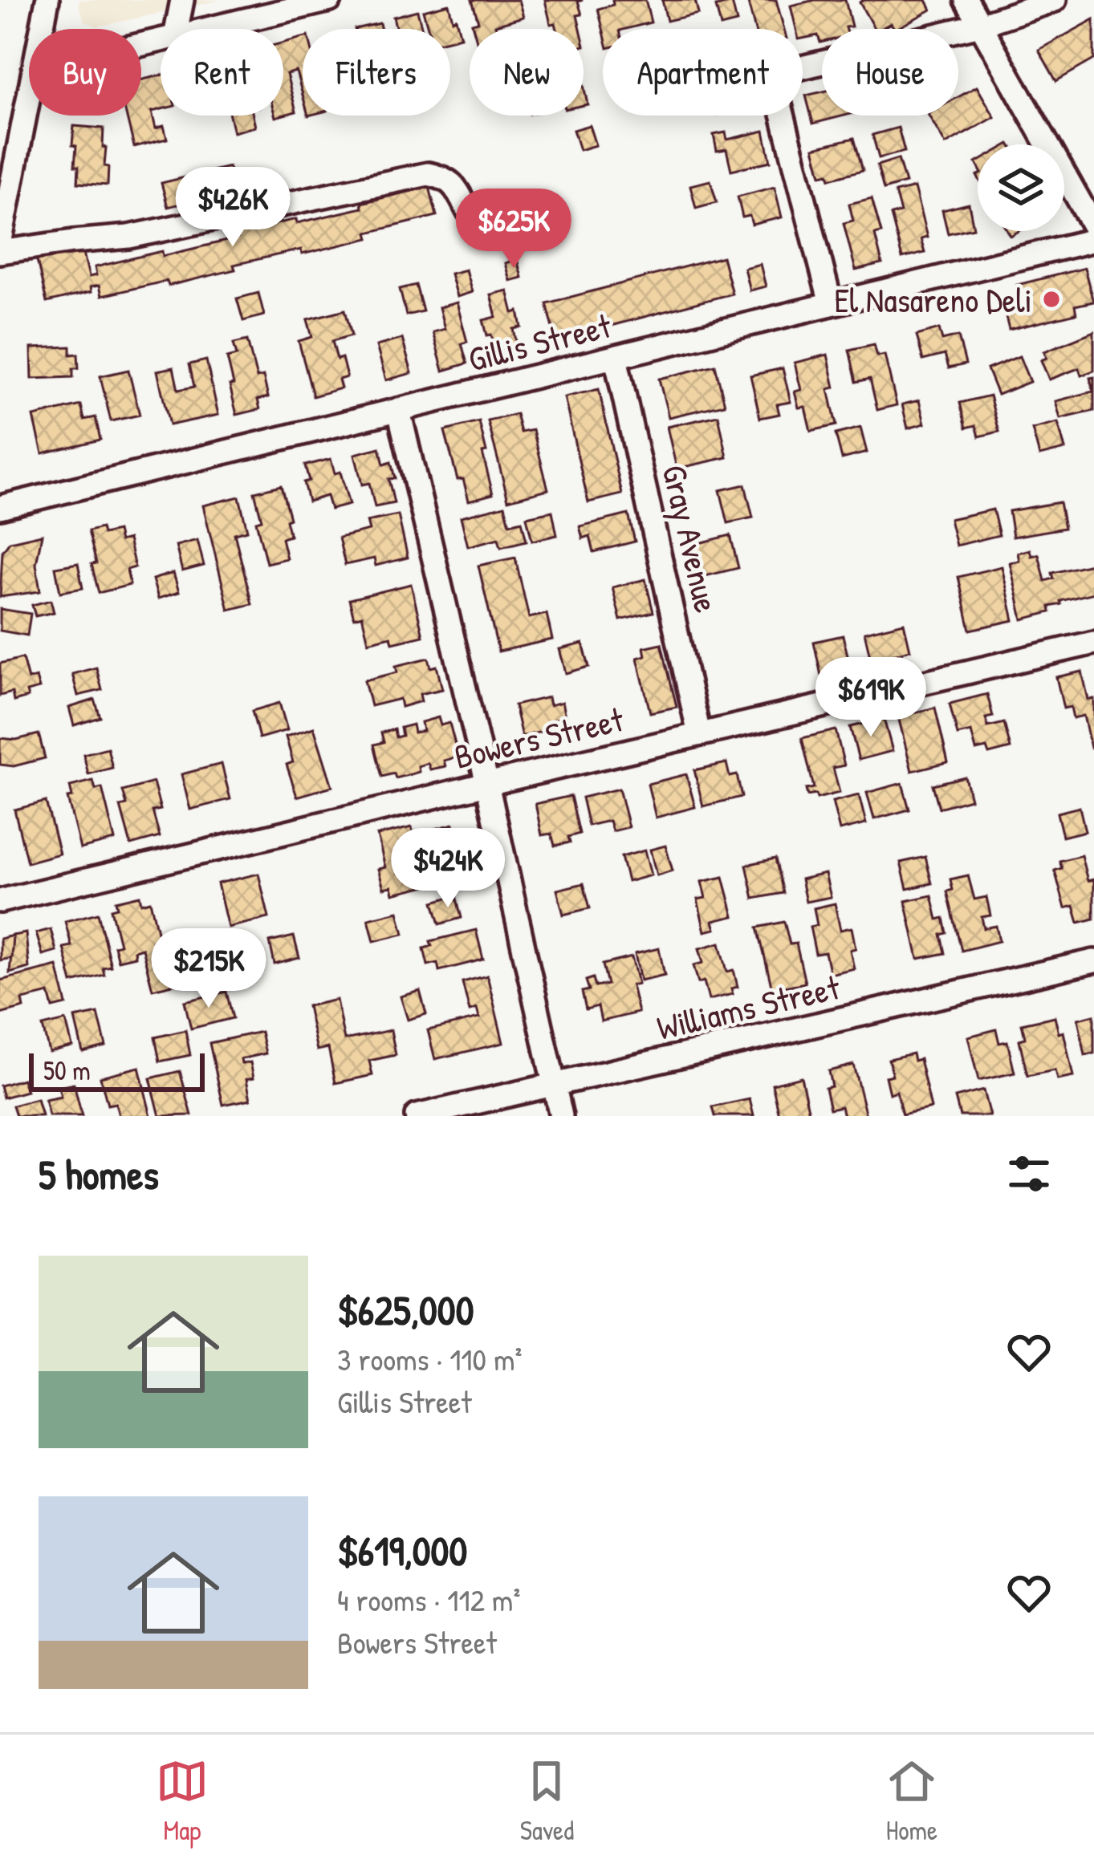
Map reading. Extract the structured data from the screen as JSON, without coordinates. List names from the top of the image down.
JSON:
{
  "streets": {
    "street": [
      "Gillis Street",
      "Gray Avenue",
      "Bowers Street",
      "Williams Street"
    ]
  },
  "crossings": [
    ["Gillis Street", "Gray Avenue"],
    ["Gray Avenue", "Bowers Street"]
  ],
  "places": ["El Nasareno Deli"],
  "scale_bar": "50 m",
  "page": {
    "chip": [
      "Buy",
      "Rent",
      "Filters",
      "New",
      "Apartment",
      "House"
    ],
    "price": [
      "$426K",
      "$625K",
      "$619K",
      "$424K",
      "$215K"
    ],
    "scale": "50 m",
    "heading": "5 homes",
    "list": [
      {
        "name": "$625,000",
        "note": "3 rooms · 110 m² · Gillis Street"
      },
      {
        "name": "$619,000",
        "note": "4 rooms · 112 m² · Bowers Street"
      }
    ],
    "tabs": ["Map", "Saved", "Home"]
  }
}
